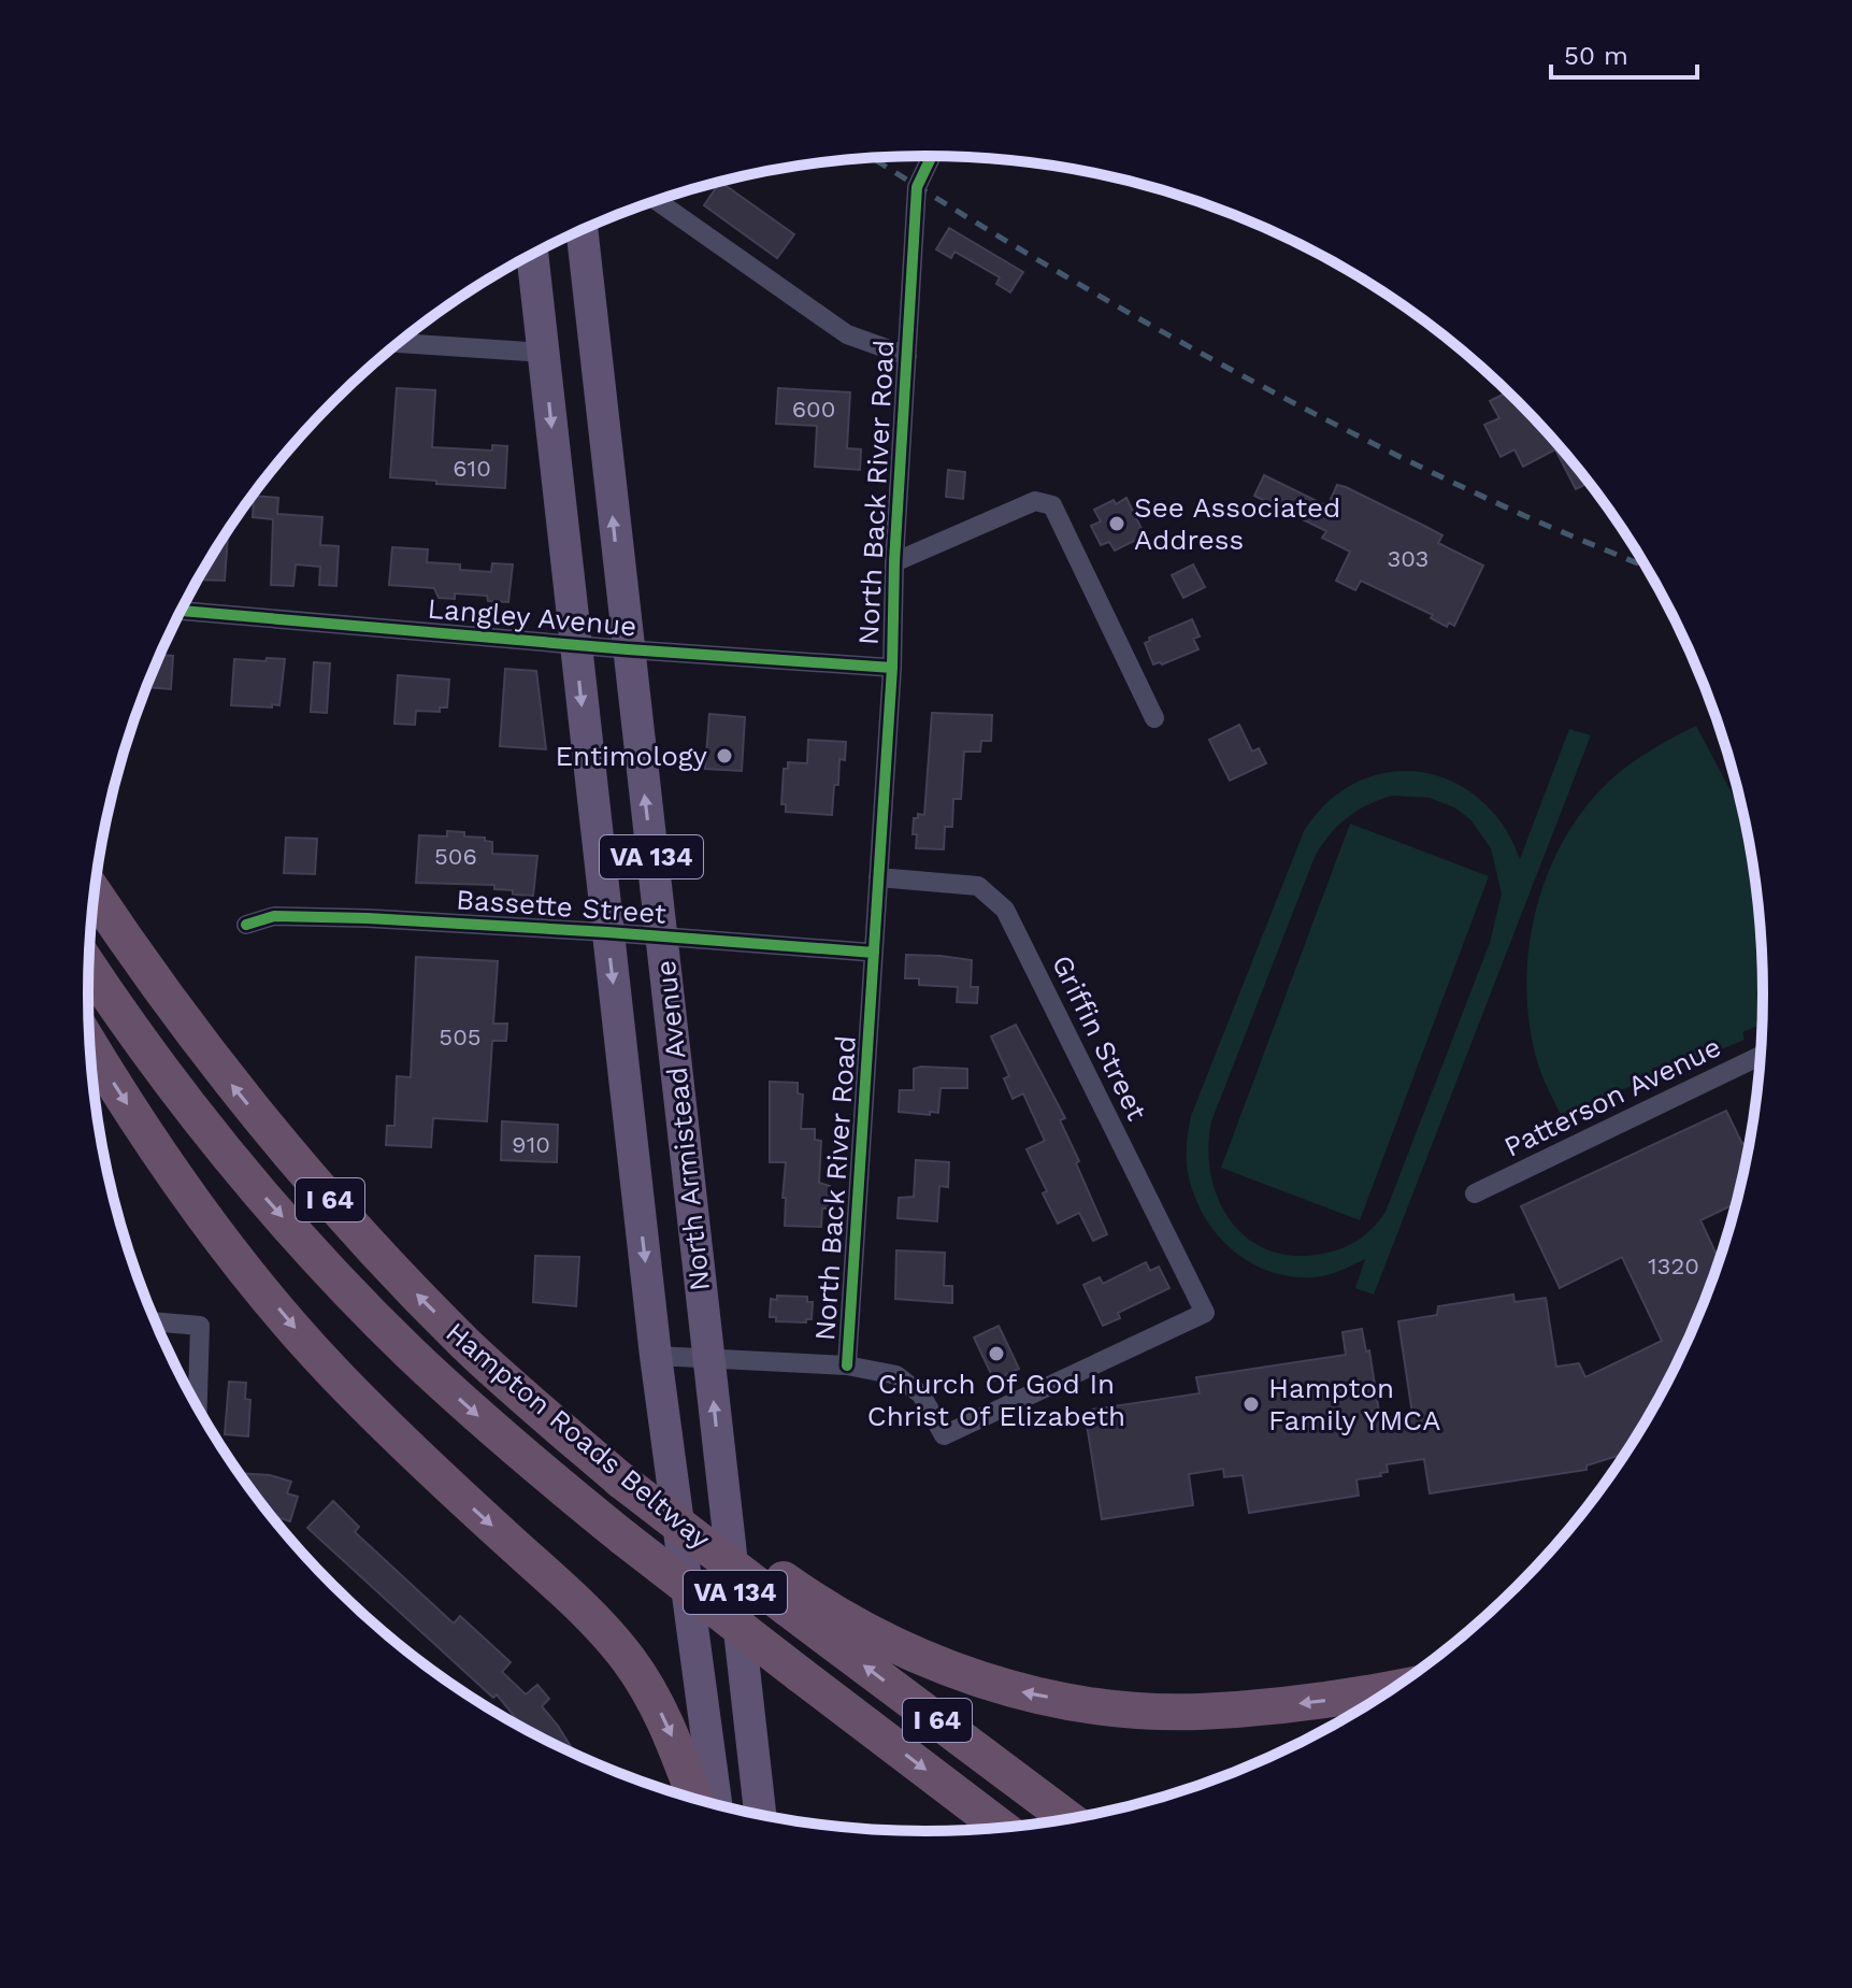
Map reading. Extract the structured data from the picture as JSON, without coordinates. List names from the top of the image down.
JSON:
{
  "streets": {
    "highway": ["I 64", "Hampton Roads Beltway"],
    "main road": ["VA 134", "North Armistead Avenue"],
    "street": [
      "North Back River Road",
      "Langley Avenue",
      "Bassette Street",
      "Griffin Street",
      "Patterson Avenue"
    ]
  },
  "crossings": [
    ["North Back River Road", "Langley Avenue"],
    ["North Back River Road", "Bassette Street"],
    ["North Back River Road", "Griffin Street"],
    ["Langley Avenue", "North Armistead Avenue"],
    ["Bassette Street", "North Armistead Avenue"]
  ],
  "places": [
    "See Associated Address",
    "Entimology",
    "Church Of God In Christ Of Elizabeth",
    "Hampton Family YMCA"
  ],
  "house_numbers": [
    "600",
    "610",
    "303",
    "506",
    "505",
    "910",
    "1320"
  ],
  "scale_bar": "50 m"
}
